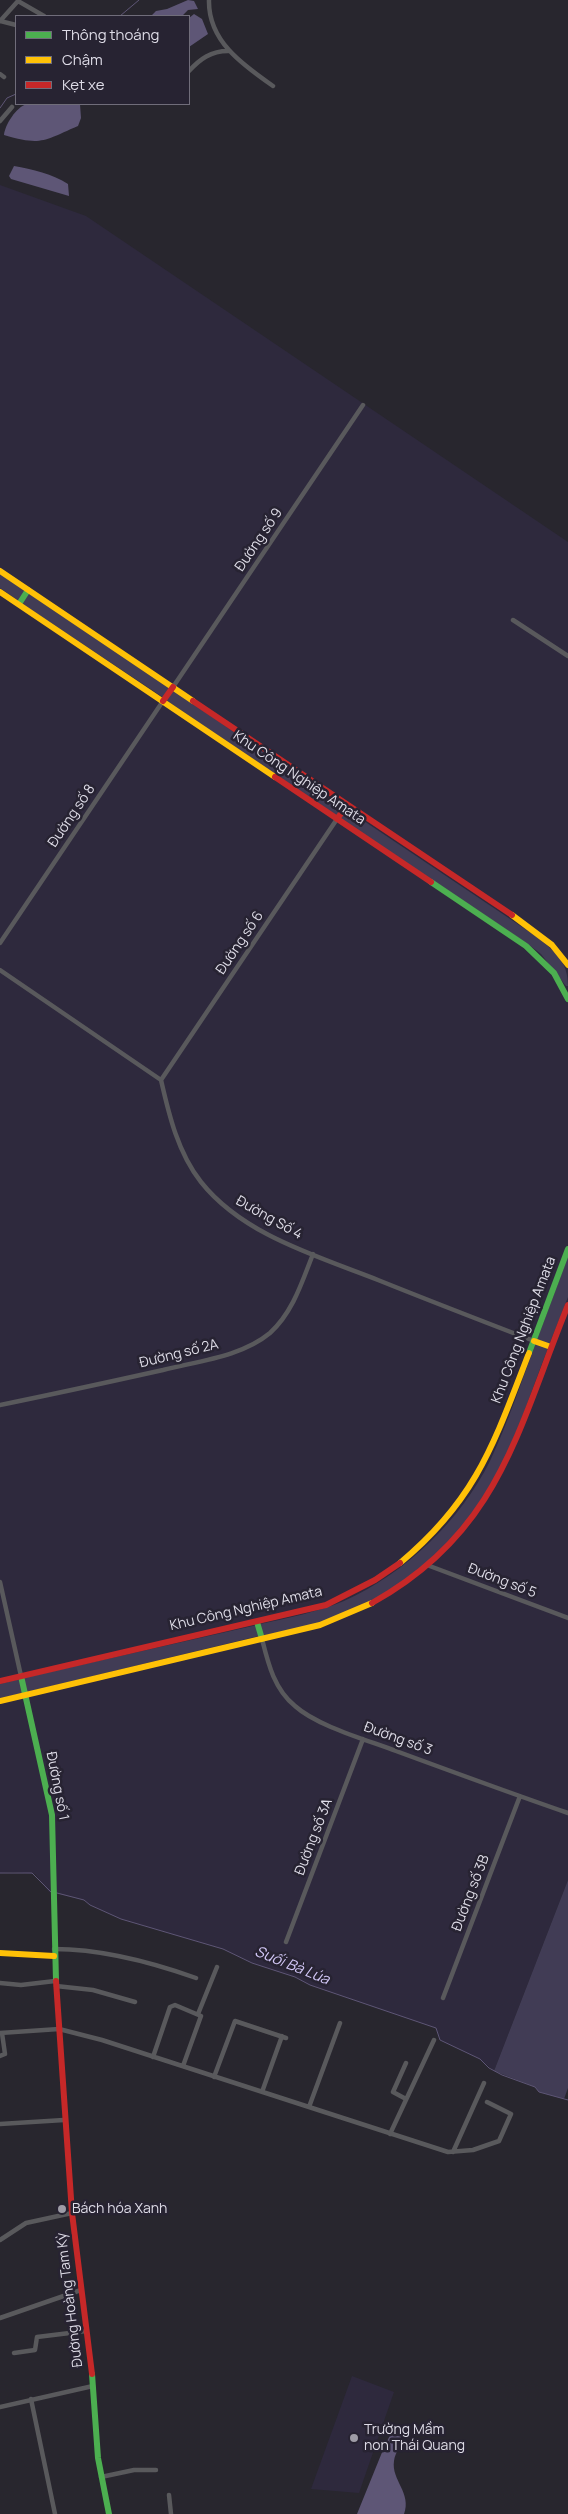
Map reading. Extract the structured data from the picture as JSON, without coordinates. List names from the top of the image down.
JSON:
{
  "streets": {
    "street": [
      "Đường số 9",
      "Khu Công Nghiệp Amata",
      "Đường số 8",
      "Đường số 6",
      "Đường Số 4",
      "Đường số 2A",
      "Đường số 5",
      "Đường số 3",
      "Đường số 1",
      "Đường số 3A",
      "Đường số 3B",
      "Đường Hoàng Tam Kỳ"
    ]
  },
  "crossings": [
    ["Đường số 9", "Khu Công Nghiệp Amata"],
    ["Khu Công Nghiệp Amata", "Đường số 8"],
    ["Khu Công Nghiệp Amata", "Đường số 6"],
    ["Khu Công Nghiệp Amata", "Đường Số 4"],
    ["Khu Công Nghiệp Amata", "Đường số 1"],
    ["Đường số 6", "Đường Số 4"],
    ["Đường Số 4", "Đường số 2A"],
    ["Đường số 3", "Đường số 3A"],
    ["Đường số 3", "Đường số 3B"],
    ["Đường số 1", "Đường Hoàng Tam Kỳ"]
  ],
  "water": ["Suối Bà Lúa"],
  "places": ["Bách hóa Xanh", "Trường Mầm non Thái Quang"],
  "legend": ["Thông thoáng", "Chậm", "Kẹt xe"]
}
